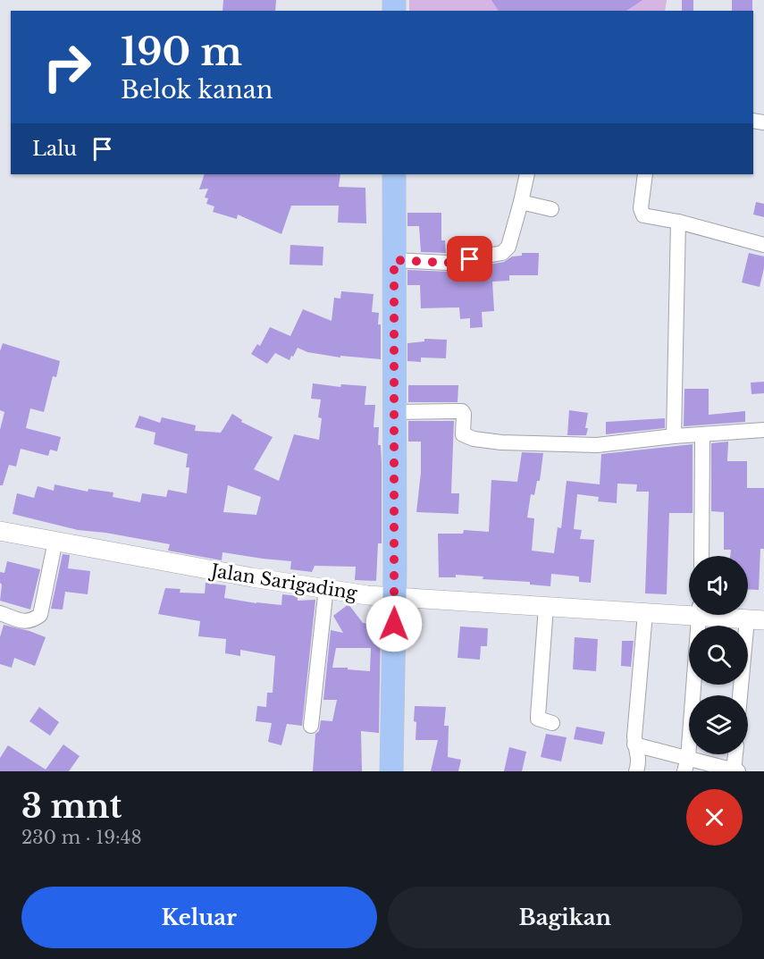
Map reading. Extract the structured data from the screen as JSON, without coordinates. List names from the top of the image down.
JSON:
{
  "streets": {
    "street": ["Jalan Sarigading"]
  },
  "page": {
    "turn": ["190 m", "Belok kanan"],
    "then": "Lalu",
    "heading": ["3 mnt", "230 m · 19:48"],
    "buttons": ["Keluar", "Bagikan"]
  }
}
